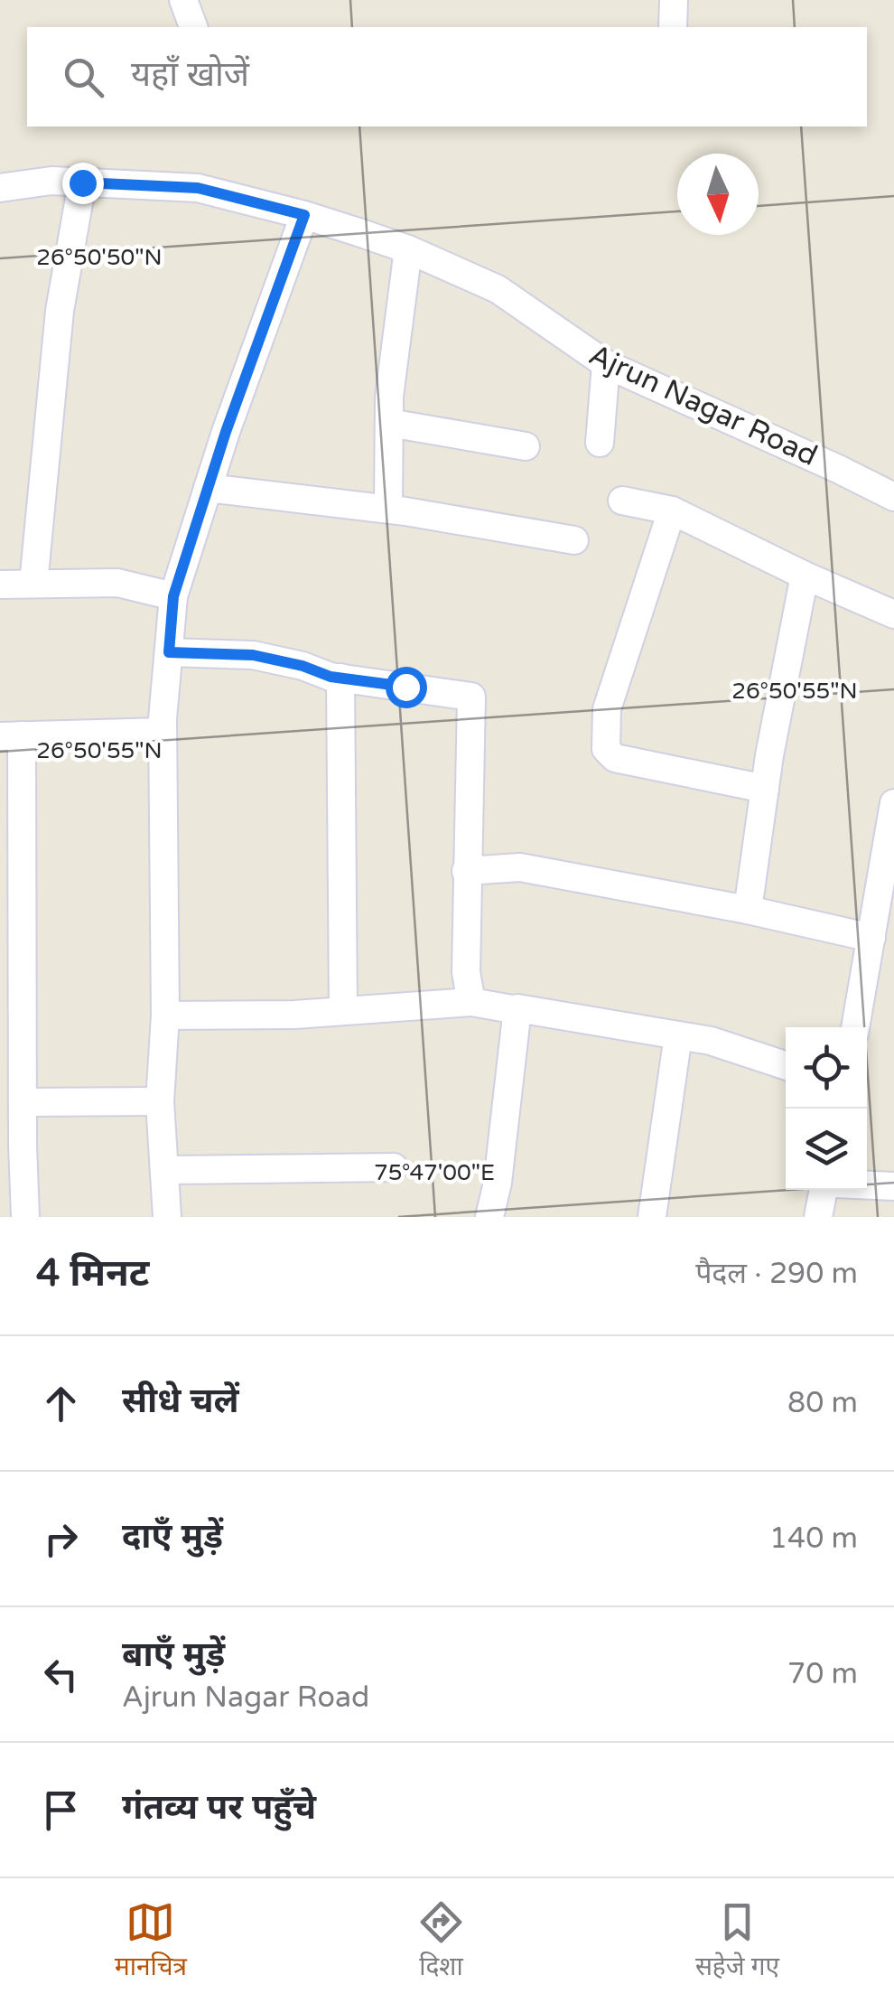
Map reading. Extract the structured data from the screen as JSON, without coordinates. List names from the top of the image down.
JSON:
{
  "streets": {
    "street": ["Ajrun Nagar Road"]
  },
  "north": "bottom",
  "page": {
    "search": "यहाँ खोजें",
    "heading": ["4 मिनट", "पैदल · 290 m"],
    "list": [
      ["सीधे चलें", "80 m"],
      ["दाएँ मुड़ें", "140 m"],
      ["बाएँ मुड़ें", "Ajrun Nagar Road", "70 m"],
      "गंतव्य पर पहुँचे"
    ],
    "nav": ["मानचित्र", "दिशा", "सहेजे गए"]
  },
  "coordinates": ["26°50'50\"N", "26°50'55\"N", "75°47'00\"E"]
}
